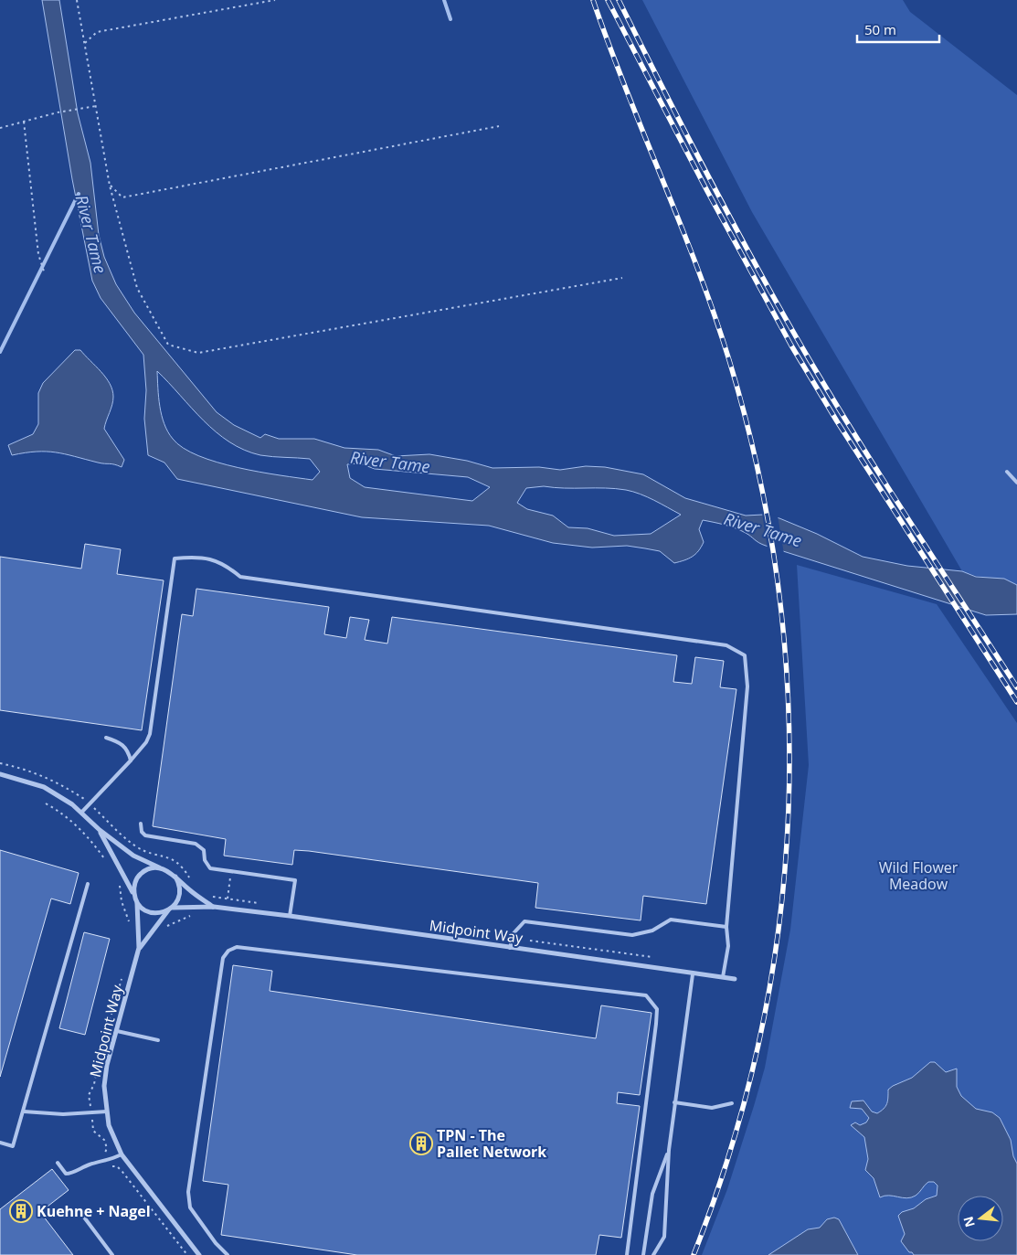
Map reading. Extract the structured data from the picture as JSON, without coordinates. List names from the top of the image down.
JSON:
{
  "streets": {
    "street": ["Midpoint Way"]
  },
  "water": ["River Tame"],
  "parks": ["Wild Flower Meadow"],
  "places": {
    "building": ["TPN - The Pallet Network", "Kuehne + Nagel"]
  },
  "scale_bar": "50 m",
  "north": "left"
}
